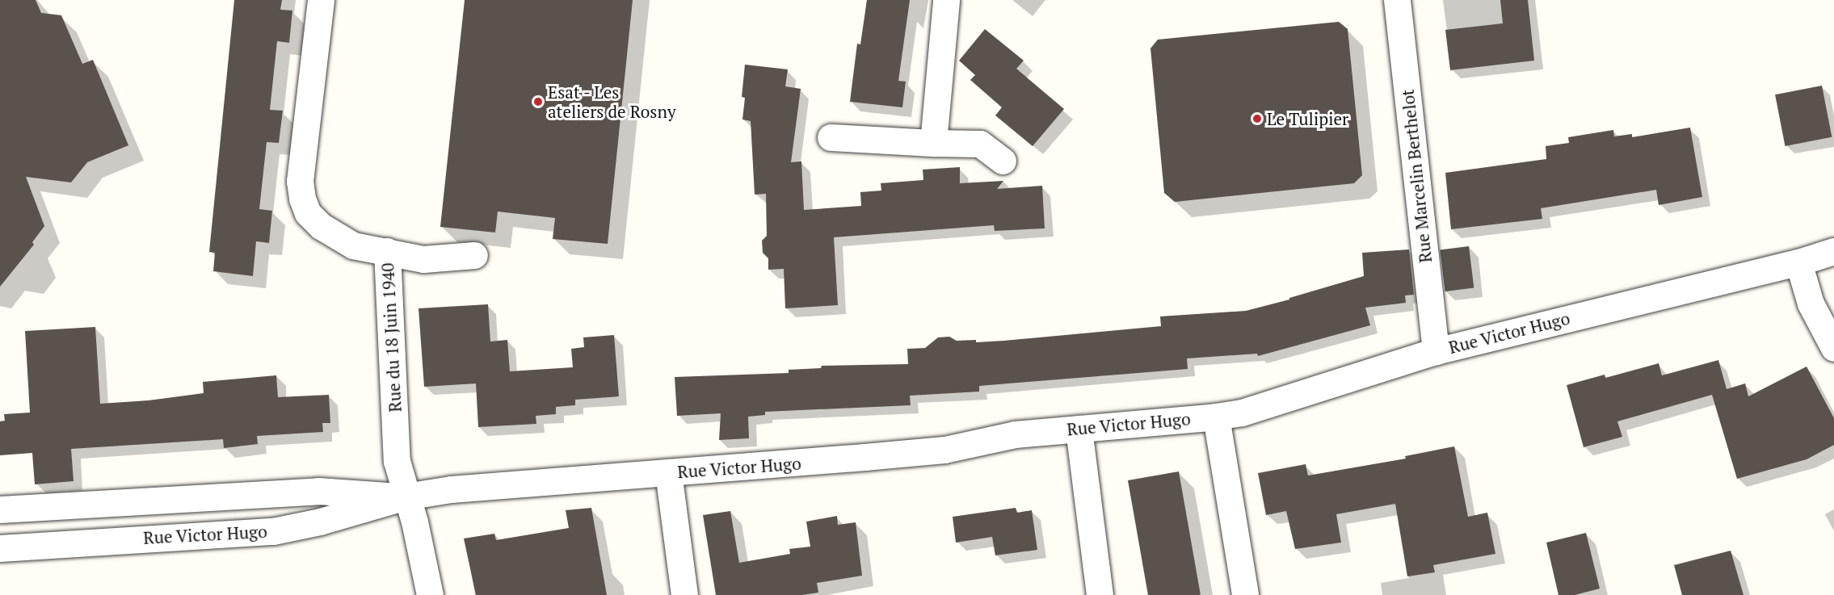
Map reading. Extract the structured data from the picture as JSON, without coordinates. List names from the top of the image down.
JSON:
{
  "streets": {
    "street": ["Rue Marcelin Berthelot", "Rue Victor Hugo", "Rue du 18 Juin 1940"]
  },
  "crossings": [
    ["Rue Marcelin Berthelot", "Rue Victor Hugo"],
    ["Rue Victor Hugo", "Rue du 18 Juin 1940"]
  ],
  "places": ["Esat - Les ateliers de Rosny", "Le Tulipier"]
}
